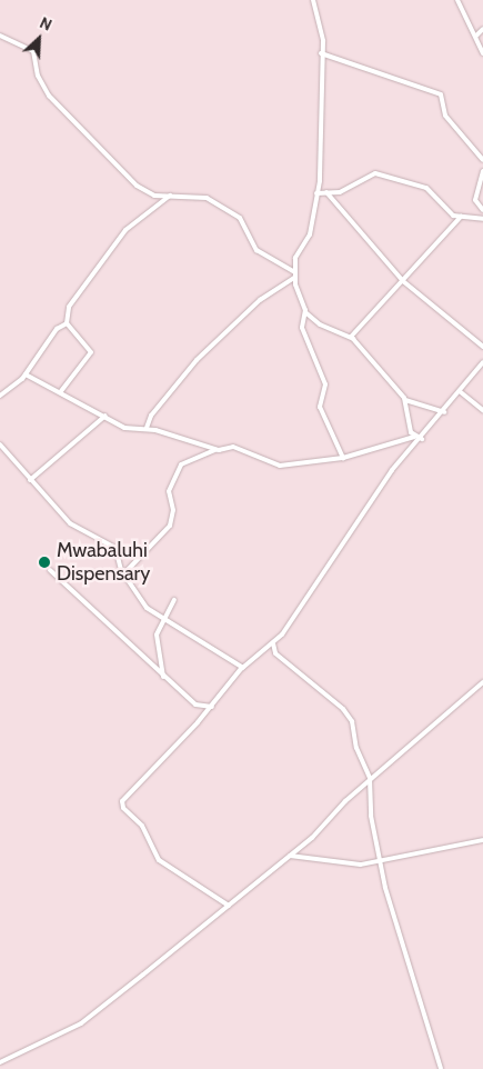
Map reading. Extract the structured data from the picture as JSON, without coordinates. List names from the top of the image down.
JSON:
{
  "places": ["Mwabaluhi Dispensary"],
  "north": "top right"
}
